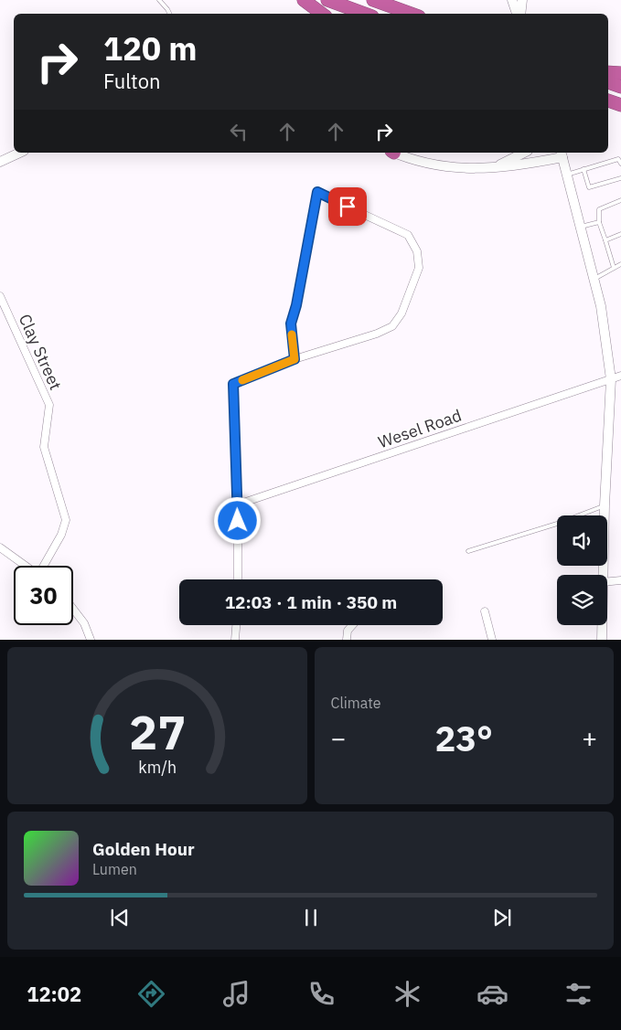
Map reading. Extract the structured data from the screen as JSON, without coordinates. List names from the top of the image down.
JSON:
{
  "streets": {
    "street": ["Clay Street", "Wesel Road"]
  },
  "page": {
    "turn": ["120 m", "Fulton"],
    "limit": "30",
    "trip": "12:03 · 1 min · 350 m",
    "tile": "Climate",
    "heat": ["−", "23°", "+"],
    "song": ["Golden Hour", "Lumen"],
    "tabs": "12:02",
    "gauge": ["27", "km/h"]
  }
}
